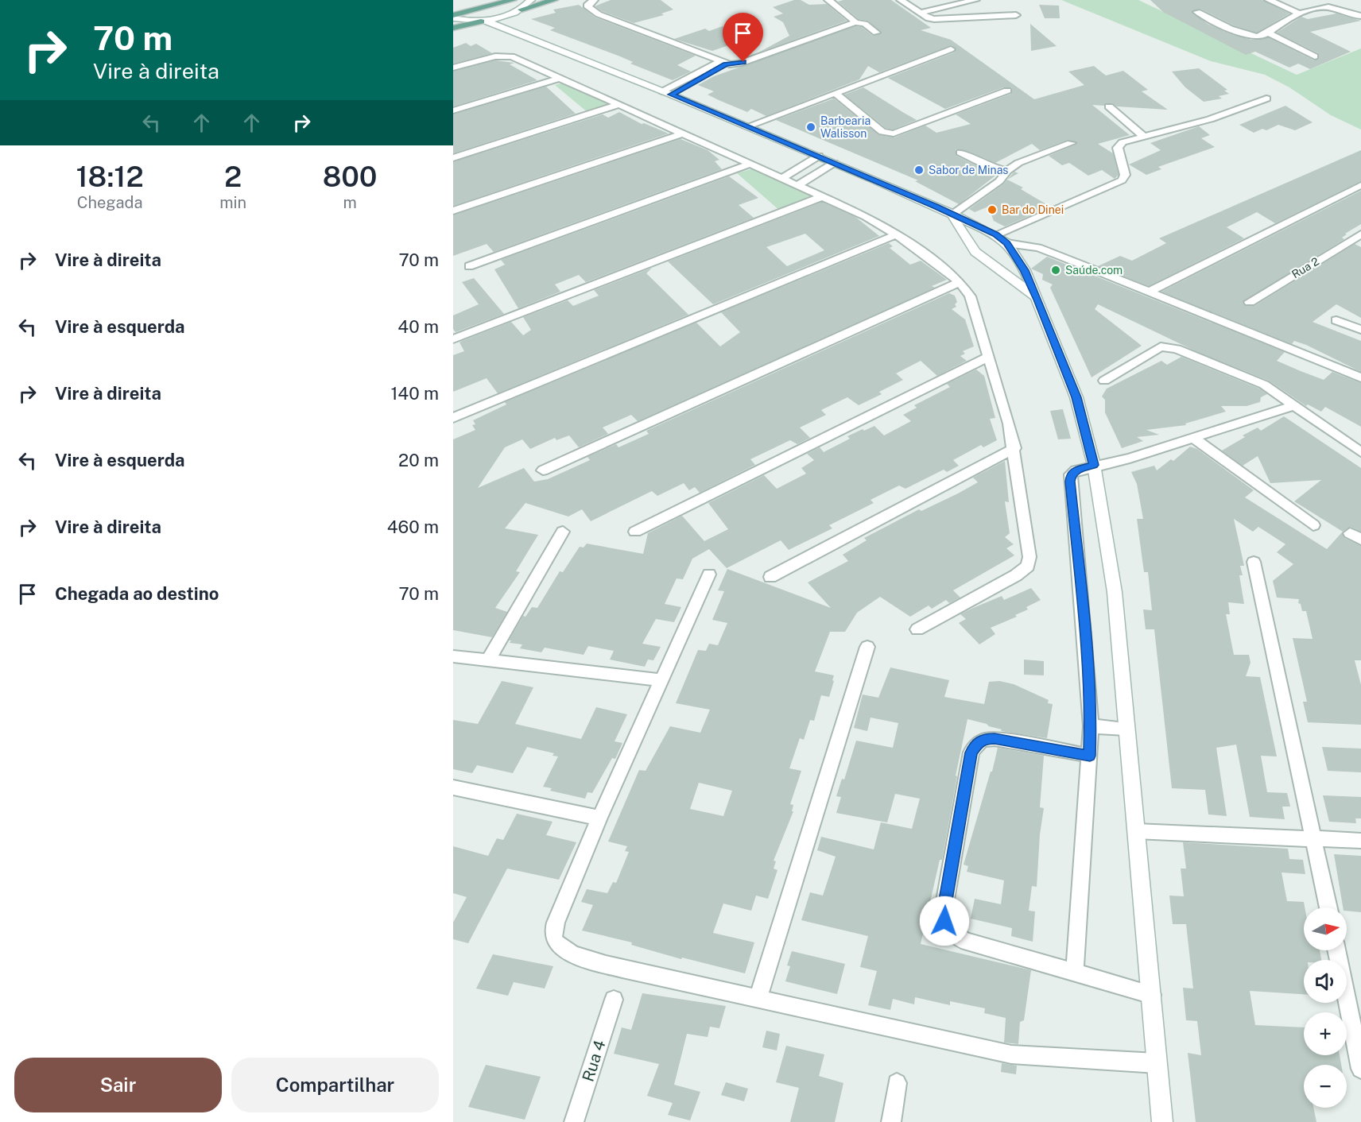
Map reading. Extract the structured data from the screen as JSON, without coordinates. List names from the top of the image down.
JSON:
{
  "streets": {
    "street": ["Rua 2", "Rua 4"]
  },
  "places": [
    "Barbearia Walisson",
    "Sabor de Minas",
    "Bar do Dinei",
    "Saúde.com"
  ],
  "north": "right",
  "page": {
    "turn": ["70 m", "Vire à direita"],
    "eta": [
      "18:12",
      "Chegada",
      "2",
      "min",
      "800",
      "m"
    ],
    "list": [
      {
        "name": "Vire à direita",
        "value": "70 m"
      },
      {
        "name": "Vire à esquerda",
        "value": "40 m"
      },
      {
        "name": "Vire à direita",
        "value": "140 m"
      },
      {
        "name": "Vire à esquerda",
        "value": "20 m"
      },
      {
        "name": "Vire à direita",
        "value": "460 m"
      },
      {
        "name": "Chegada ao destino",
        "value": "70 m"
      }
    ],
    "map_buttons": ["+", "−"],
    "buttons": ["Sair", "Compartilhar"]
  }
}
